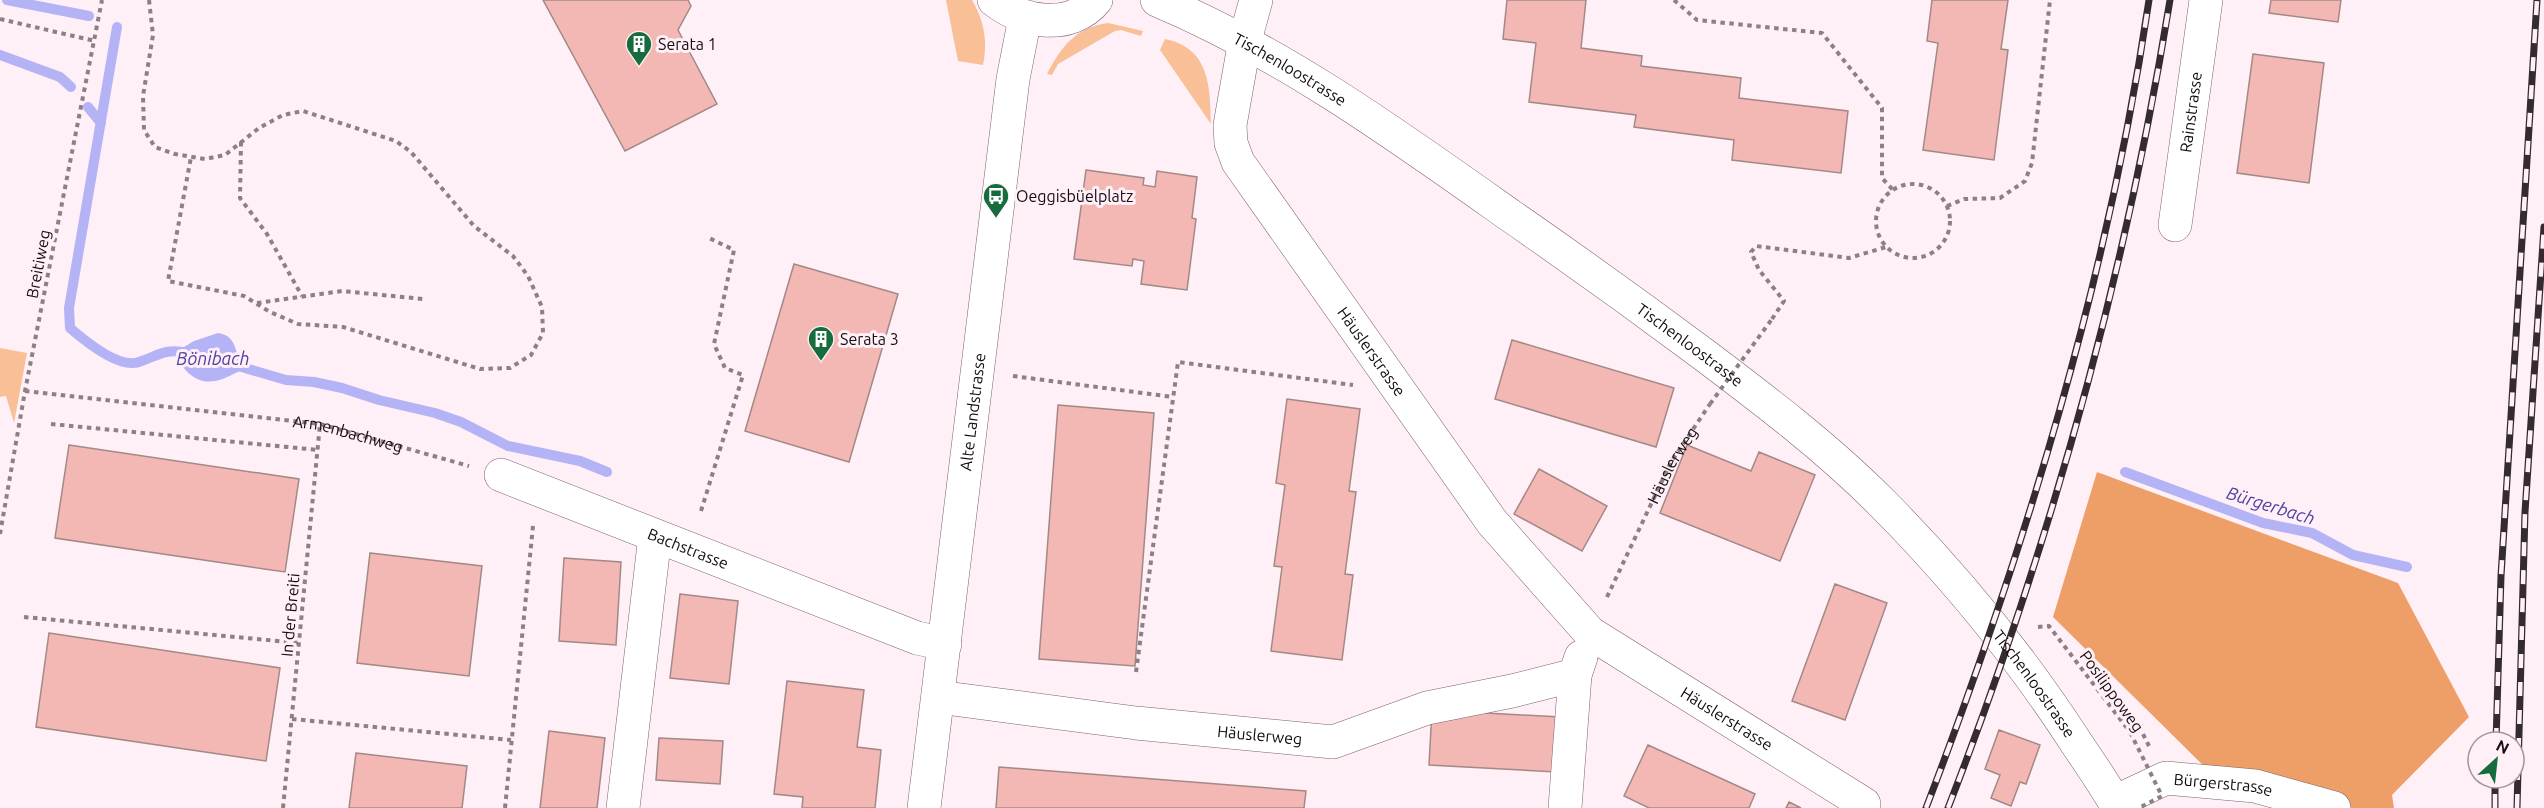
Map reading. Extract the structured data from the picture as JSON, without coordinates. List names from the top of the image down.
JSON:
{
  "streets": {
    "street": [
      "Tischenloostrasse",
      "Rainstrasse",
      "Häuslerstrasse",
      "Alte Landstrasse",
      "Häuslerweg",
      "Bachstrasse",
      "Bürgerstrasse"
    ],
    "path": [
      "Breitiweg",
      "Armenbachweg",
      "In der Breiti",
      "Posilippoweg"
    ]
  },
  "crossings": [
    ["Tischenloostrasse", "Häuslerstrasse"],
    ["Tischenloostrasse", "Posilippoweg"],
    ["Tischenloostrasse", "Bürgerstrasse"],
    ["Breitiweg", "Armenbachweg"],
    ["Häuslerstrasse", "Häuslerweg"],
    ["Alte Landstrasse", "Häuslerweg"],
    ["Alte Landstrasse", "Bachstrasse"],
    ["Armenbachweg", "In der Breiti"],
    ["Posilippoweg", "Bürgerstrasse"]
  ],
  "water": ["Bönibach", "Bürgerbach"],
  "places": {
    "building": ["Serata 1", "Serata 3"],
    "bus stop": ["Oeggisbüelplatz"]
  },
  "north": "top right"
}
